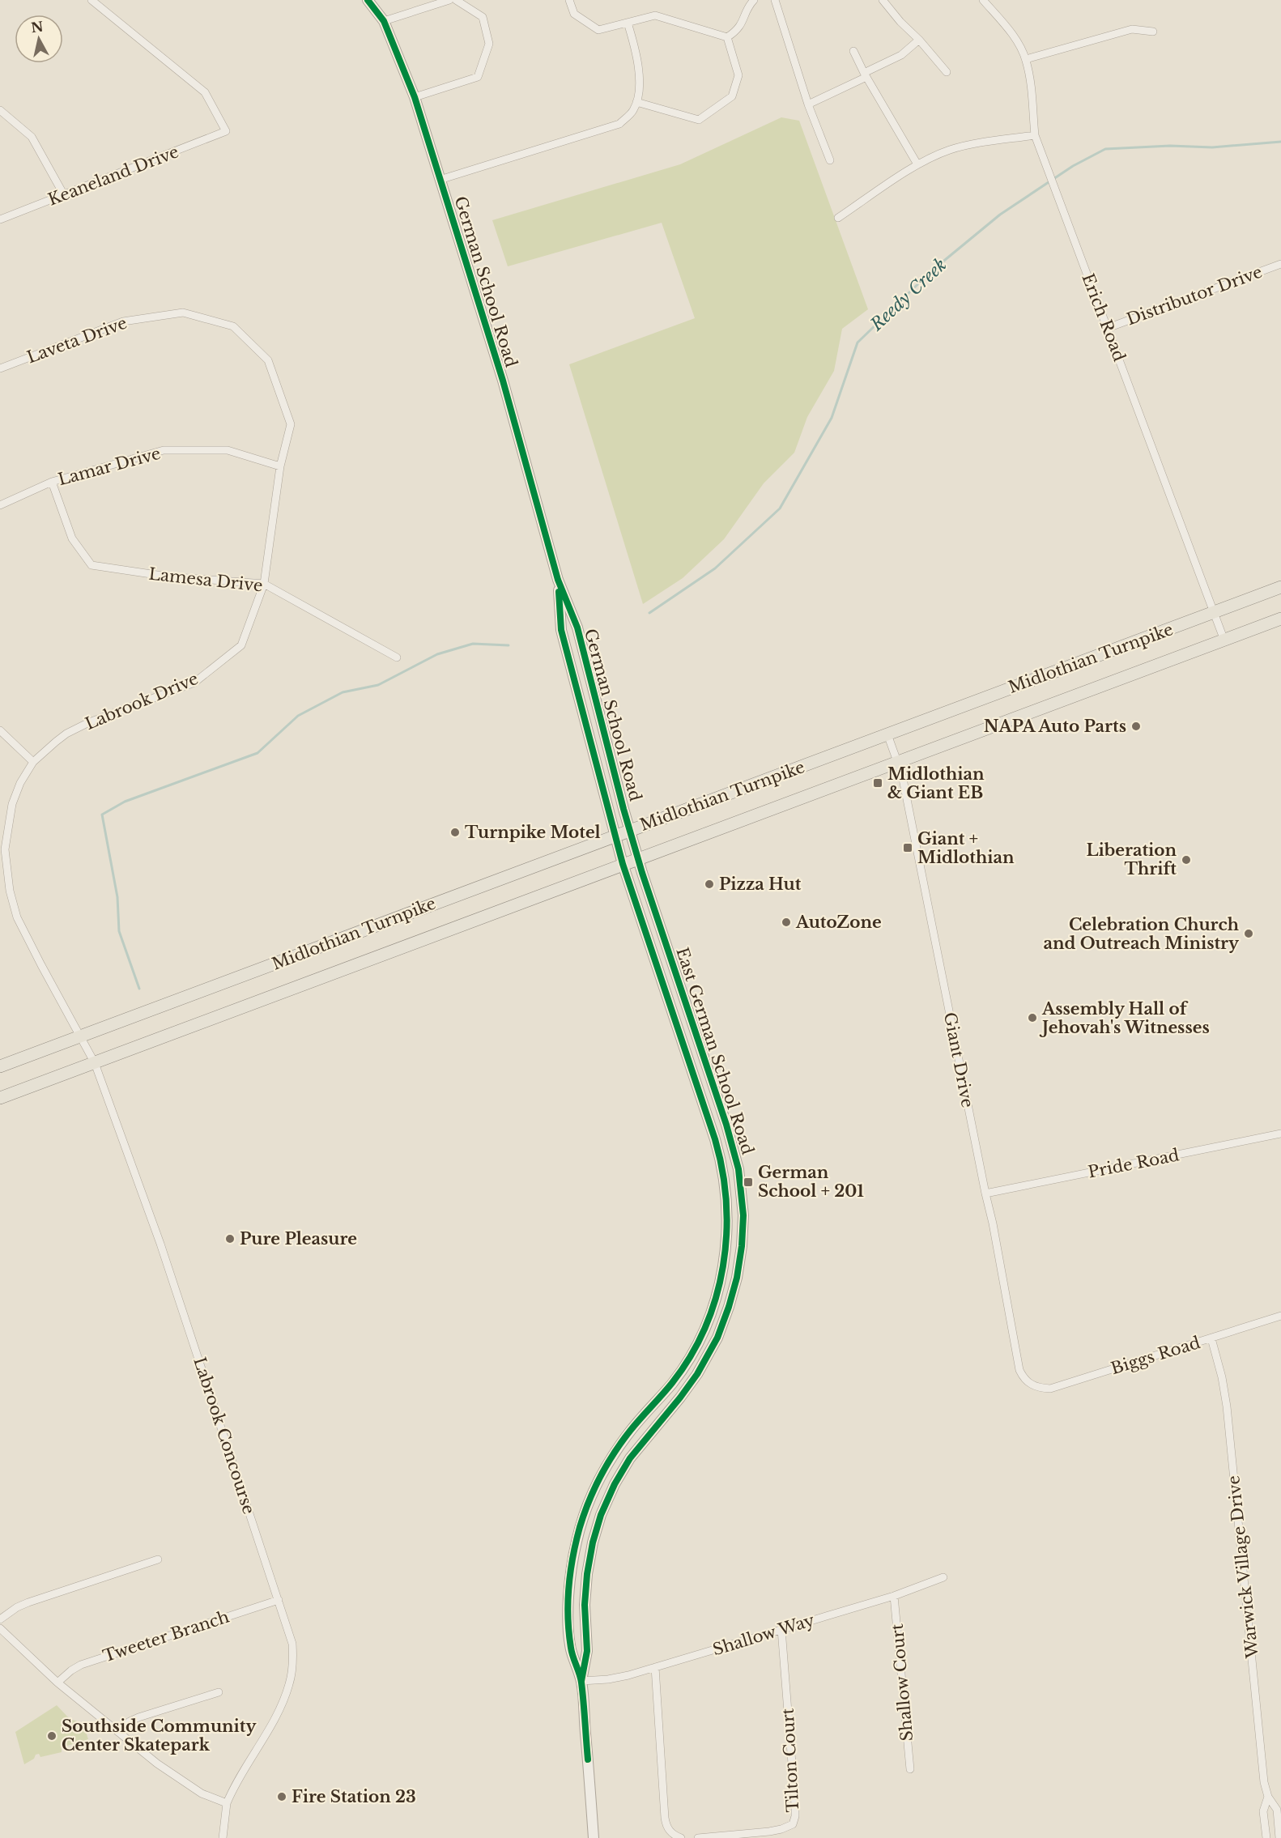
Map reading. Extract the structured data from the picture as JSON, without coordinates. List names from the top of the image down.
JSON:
{
  "streets": {
    "main road": ["Midlothian Turnpike"],
    "street": [
      "Keaneland Drive",
      "German School Road",
      "Distributor Drive",
      "Erich Road",
      "Laveta Drive",
      "Lamar Drive",
      "Lamesa Drive",
      "Labrook Drive",
      "East German School Road",
      "Giant Drive",
      "Pride Road",
      "Biggs Road",
      "Labrook Concourse",
      "Warwick Village Drive",
      "Shallow Way",
      "Tweeter Branch",
      "Shallow Court",
      "Tilton Court"
    ]
  },
  "crossings": [
    ["German School Road", "Midlothian Turnpike"],
    ["German School Road", "East German School Road"],
    ["Distributor Drive", "Erich Road"],
    ["Erich Road", "Midlothian Turnpike"],
    ["Laveta Drive", "Labrook Drive"],
    ["Lamar Drive", "Lamesa Drive"],
    ["Lamar Drive", "Labrook Drive"],
    ["Lamesa Drive", "Labrook Drive"],
    ["Midlothian Turnpike", "Labrook Drive"],
    ["Midlothian Turnpike", "East German School Road"],
    ["Midlothian Turnpike", "Giant Drive"],
    ["Midlothian Turnpike", "Labrook Concourse"],
    ["Labrook Drive", "Labrook Concourse"],
    ["East German School Road", "Shallow Way"],
    ["Giant Drive", "Pride Road"],
    ["Giant Drive", "Biggs Road"],
    ["Biggs Road", "Warwick Village Drive"],
    ["Labrook Concourse", "Tweeter Branch"],
    ["Shallow Way", "Shallow Court"],
    ["Shallow Way", "Tilton Court"]
  ],
  "water": ["Reedy Creek"],
  "places": {
    "other": [
      "NAPA Auto Parts",
      "Turnpike Motel",
      "Liberation Thrift",
      "Pizza Hut",
      "AutoZone",
      "Celebration Church and Outreach Ministry",
      "Assembly Hall of Jehovah's Witnesses",
      "Pure Pleasure",
      "Southside Community Center Skatepark",
      "Fire Station 23"
    ],
    "transit": ["Midlothian & Giant EB", "Giant + Midlothian", "German School + 201"]
  },
  "north": "top"
}
